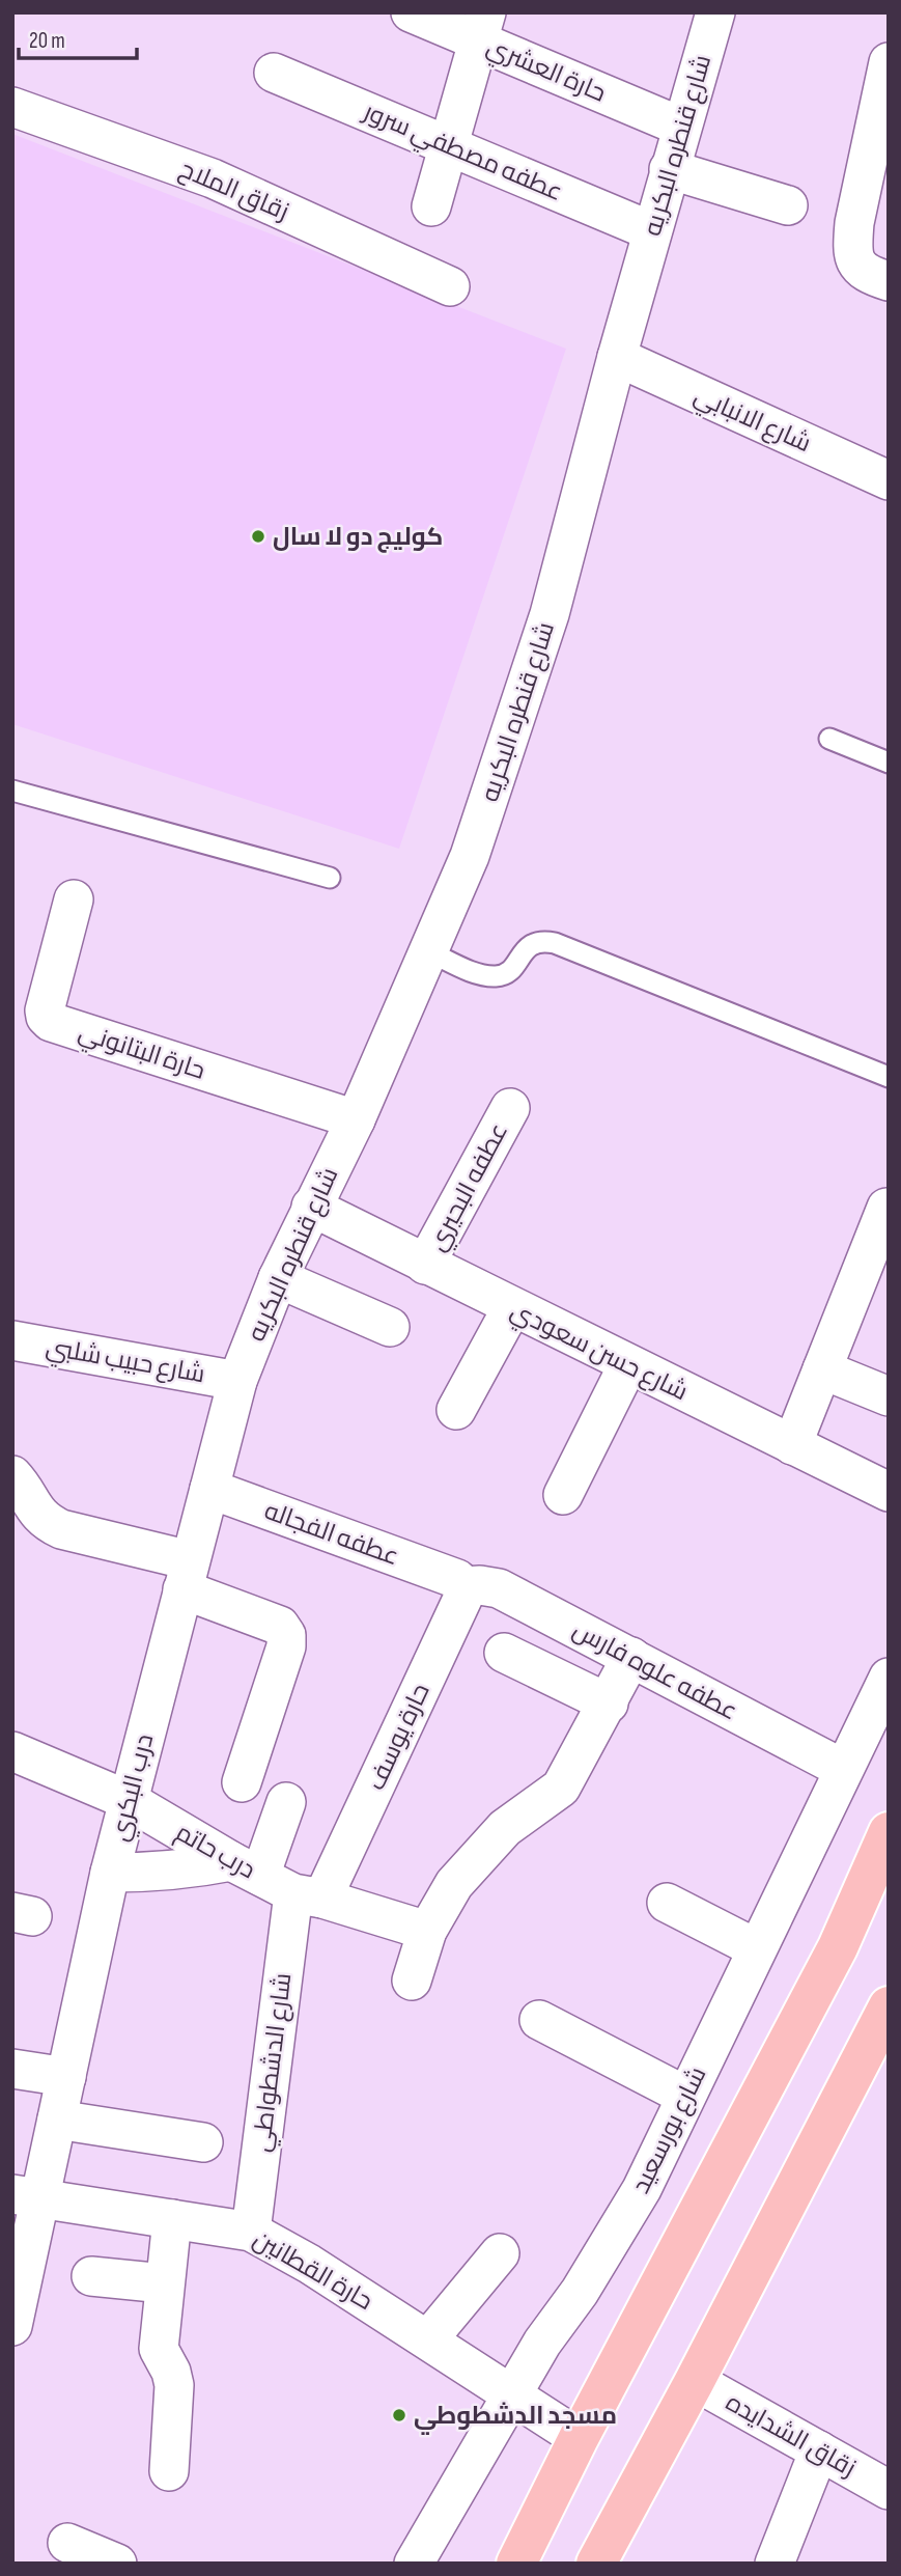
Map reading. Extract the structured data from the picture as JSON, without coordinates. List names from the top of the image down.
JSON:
{
  "streets": {
    "street": [
      "حارة العشري",
      "شارع قنطره البكريه",
      "عطفه مصطفي سرور",
      "زقاق الملاح",
      "شارع الانبابي",
      "حارة البتانوني",
      "عطفه البحيري",
      "شارع حسن سعودي",
      "شارع حبيب شلبي",
      "عطفه الفجاله",
      "عطفه علوه فارس",
      "حارة يوسف",
      "درب البكري",
      "درب حاتم",
      "شارع الدشطواطي",
      "شارع بورسعيد",
      "حارة القطانين",
      "زقاق الشدايده"
    ]
  },
  "crossings": [
    ["حارة العشري", "شارع قنطره البكريه"],
    ["شارع قنطره البكريه", "عطفه مصطفي سرور"],
    ["شارع قنطره البكريه", "شارع الانبابي"],
    ["شارع قنطره البكريه", "حارة البتانوني"],
    ["شارع قنطره البكريه", "شارع حسن سعودي"],
    ["شارع قنطره البكريه", "شارع حبيب شلبي"],
    ["شارع قنطره البكريه", "درب البكري"],
    ["عطفه البحيري", "شارع حسن سعودي"],
    ["شارع حبيب شلبي", "درب البكري"],
    ["عطفه الفجاله", "عطفه علوه فارس"],
    ["عطفه الفجاله", "حارة يوسف"],
    ["عطفه الفجاله", "درب البكري"],
    ["عطفه علوه فارس", "حارة يوسف"],
    ["عطفه علوه فارس", "شارع بورسعيد"],
    ["حارة يوسف", "درب حاتم"],
    ["حارة يوسف", "شارع الدشطواطي"],
    ["درب البكري", "درب حاتم"],
    ["درب البكري", "حارة القطانين"],
    ["درب حاتم", "شارع الدشطواطي"],
    ["شارع الدشطواطي", "حارة القطانين"],
    ["شارع بورسعيد", "حارة القطانين"]
  ],
  "places": ["كوليج دو لا سال", "مسجد الدشطوطي"],
  "scale_bar": "20 m"
}
